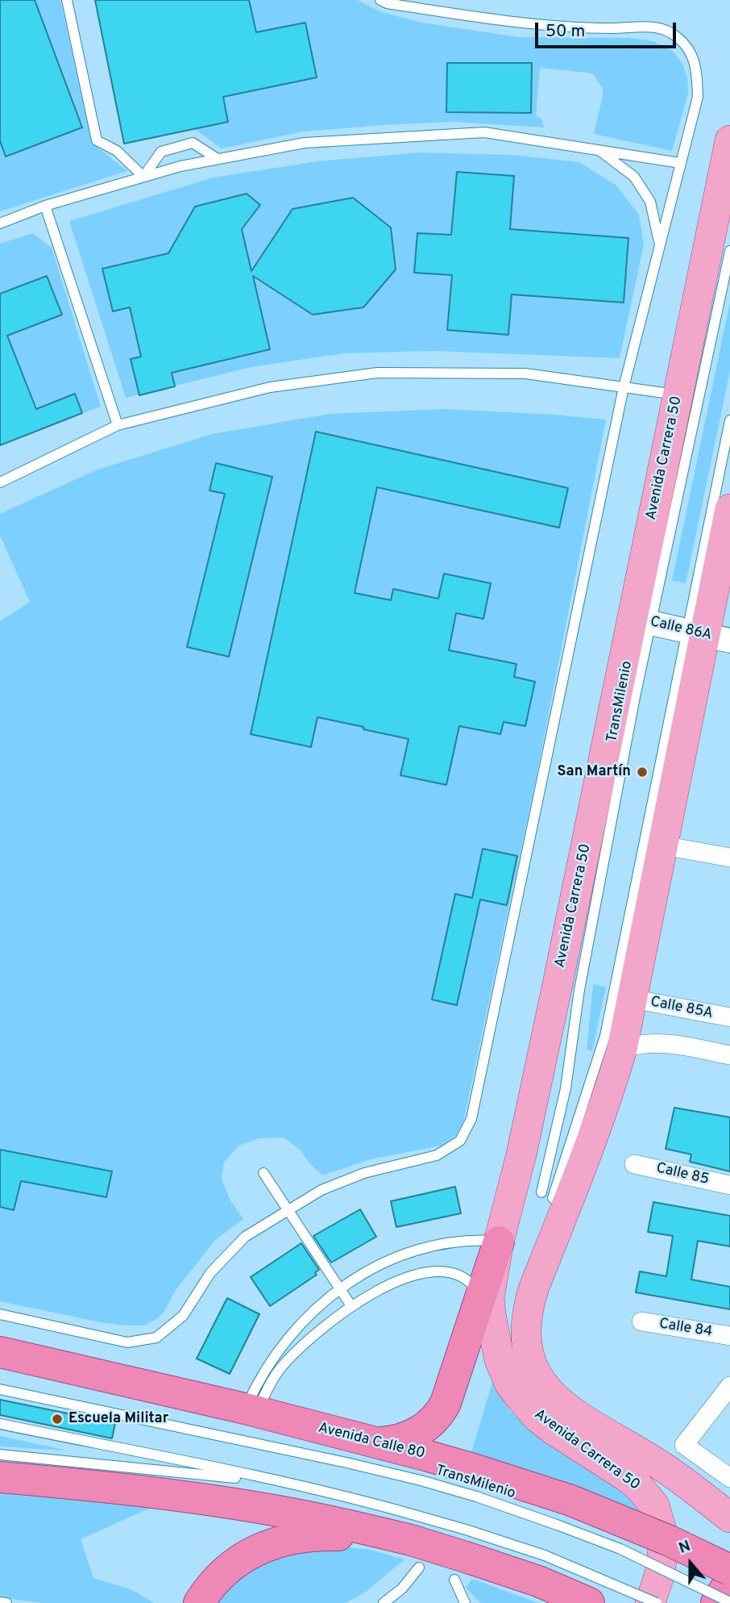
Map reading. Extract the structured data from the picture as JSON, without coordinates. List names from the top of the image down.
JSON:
{
  "streets": {
    "highway": ["Avenida Calle 80"],
    "main road": ["Avenida Carrera 50"],
    "street": [
      "Calle 86A",
      "Calle 85A",
      "Calle 85",
      "Calle 84"
    ],
    "lane": ["TransMilenio"]
  },
  "crossings": [
    ["Avenida Carrera 50", "Calle 86A"],
    ["Avenida Carrera 50", "TransMilenio"],
    ["Avenida Carrera 50", "Calle 85A"],
    ["Calle 86A", "TransMilenio"],
    ["TransMilenio", "Avenida Calle 80"]
  ],
  "places": ["San Martín", "Escuela Militar"],
  "scale_bar": "50 m",
  "north": "top"
}
